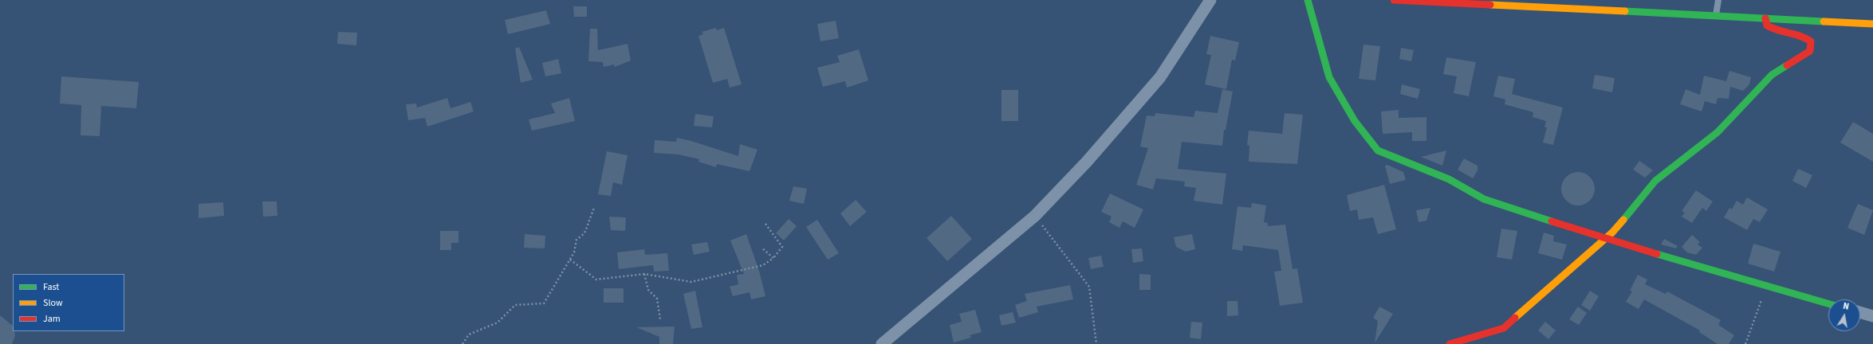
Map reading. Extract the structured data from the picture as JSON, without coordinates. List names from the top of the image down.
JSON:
{
  "legend": ["Fast", "Slow", "Jam"],
  "north": "top"
}
